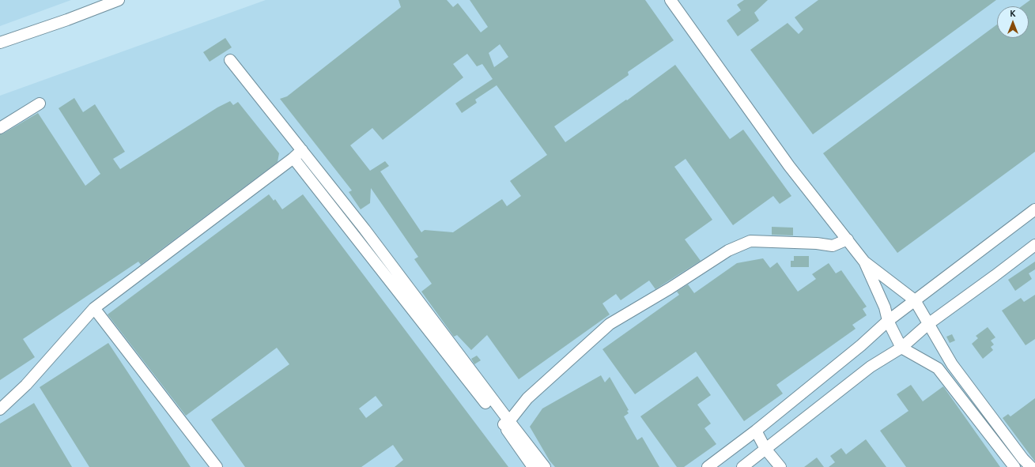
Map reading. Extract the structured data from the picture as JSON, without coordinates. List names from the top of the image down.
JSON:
{
  "north": "top"
}
